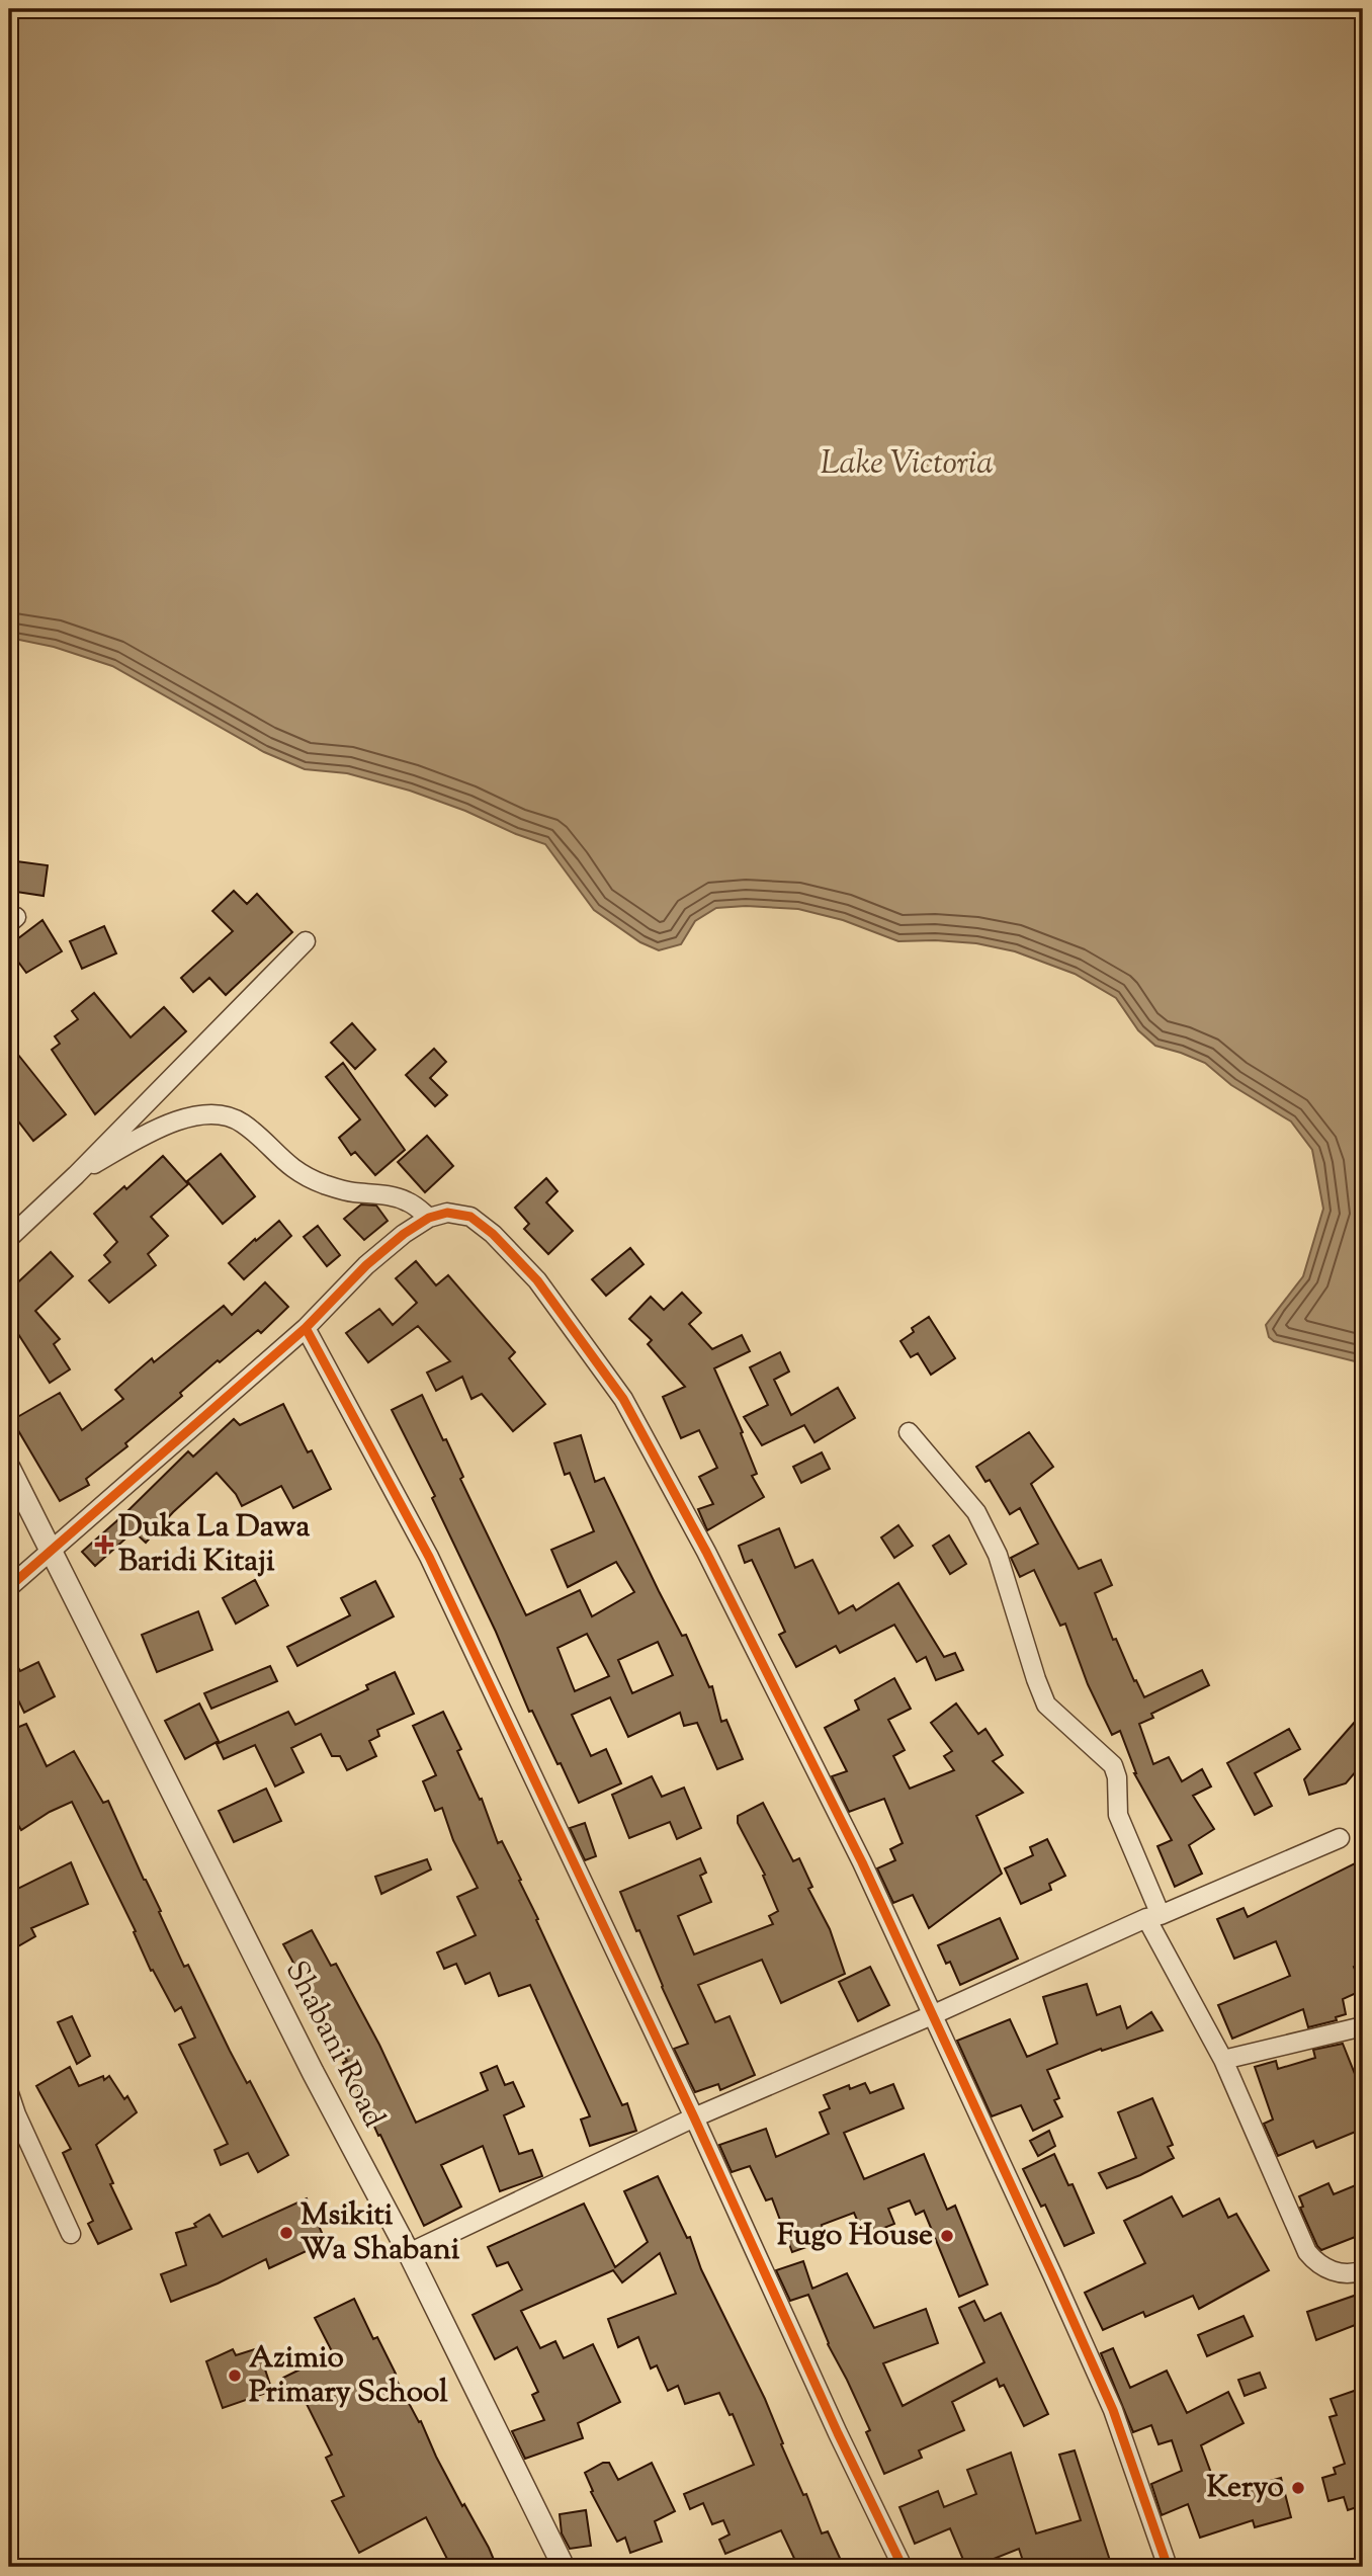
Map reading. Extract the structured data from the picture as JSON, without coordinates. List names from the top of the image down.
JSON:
{
  "streets": {
    "street": ["Shabani Road"]
  },
  "water": ["Lake Victoria"],
  "places": {
    "health": ["Duka La Dawa Baridi Kitaji"],
    "other": [
      "Msikiti Wa Shabani",
      "Fugo House",
      "Azimio Primary School",
      "Keryo"
    ]
  }
}
